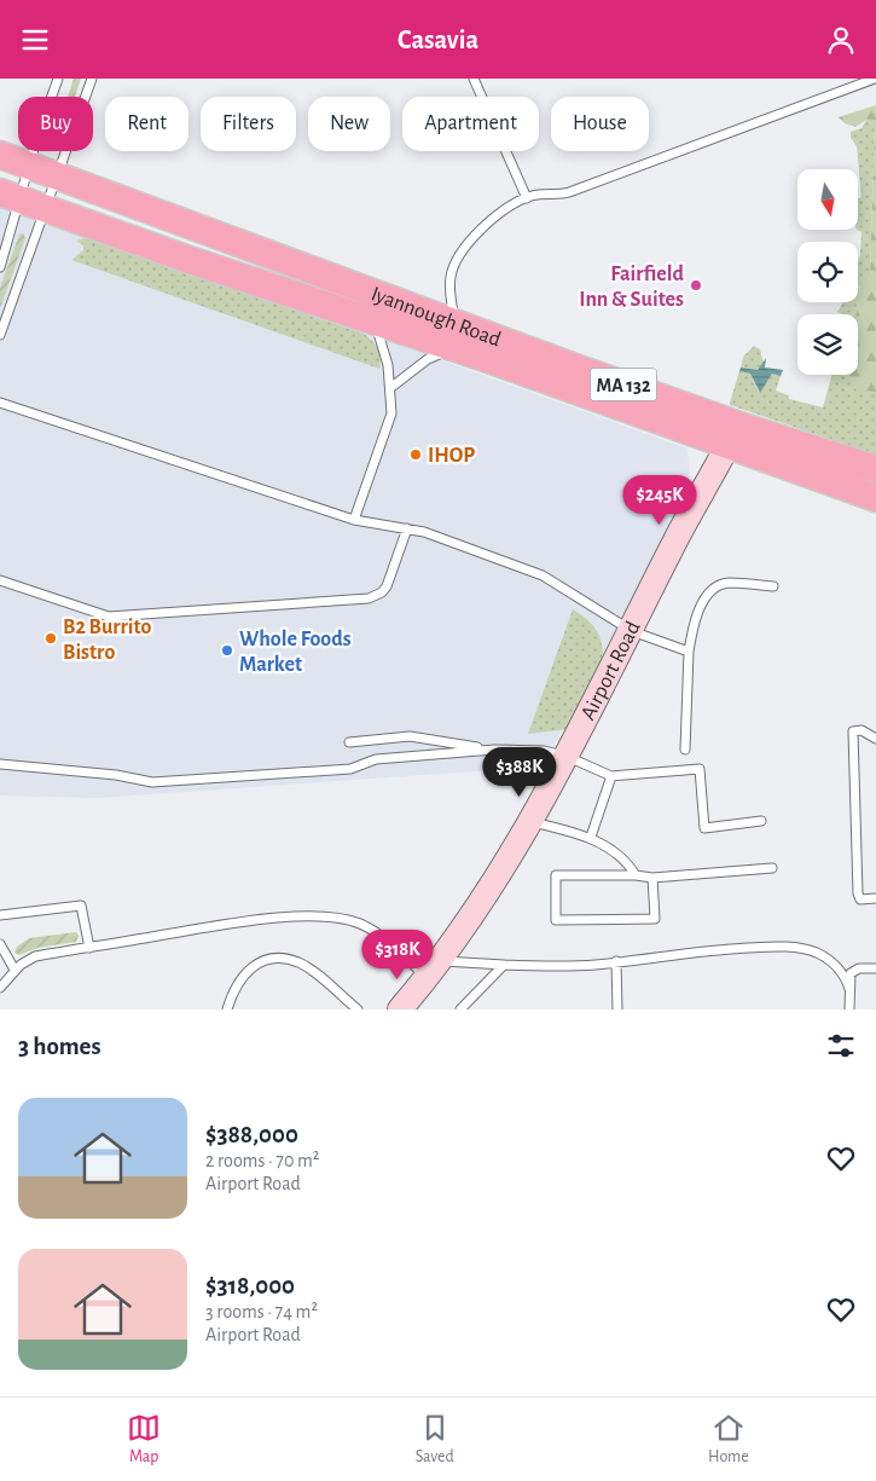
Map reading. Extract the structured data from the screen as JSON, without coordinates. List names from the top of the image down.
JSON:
{
  "streets": {
    "main road": ["Iyannough Road", "MA 132"],
    "street": ["Airport Road"]
  },
  "crossings": [
    ["Iyannough Road", "Airport Road"]
  ],
  "places": [
    "Fairfield Inn & Suites",
    "IHOP",
    "B2 Burrito Bistro",
    "Whole Foods Market"
  ],
  "north": "bottom",
  "page": {
    "header": "Casavia",
    "chip": [
      "Buy",
      "Rent",
      "Filters",
      "New",
      "Apartment",
      "House"
    ],
    "price": ["$245K", "$388K", "$318K"],
    "heading": "3 homes",
    "list": [
      {
        "name": "$388,000",
        "note": "2 rooms · 70 m² · Airport Road"
      },
      {
        "name": "$318,000",
        "note": "3 rooms · 74 m² · Airport Road"
      }
    ],
    "tabs": ["Map", "Saved", "Home"]
  }
}
